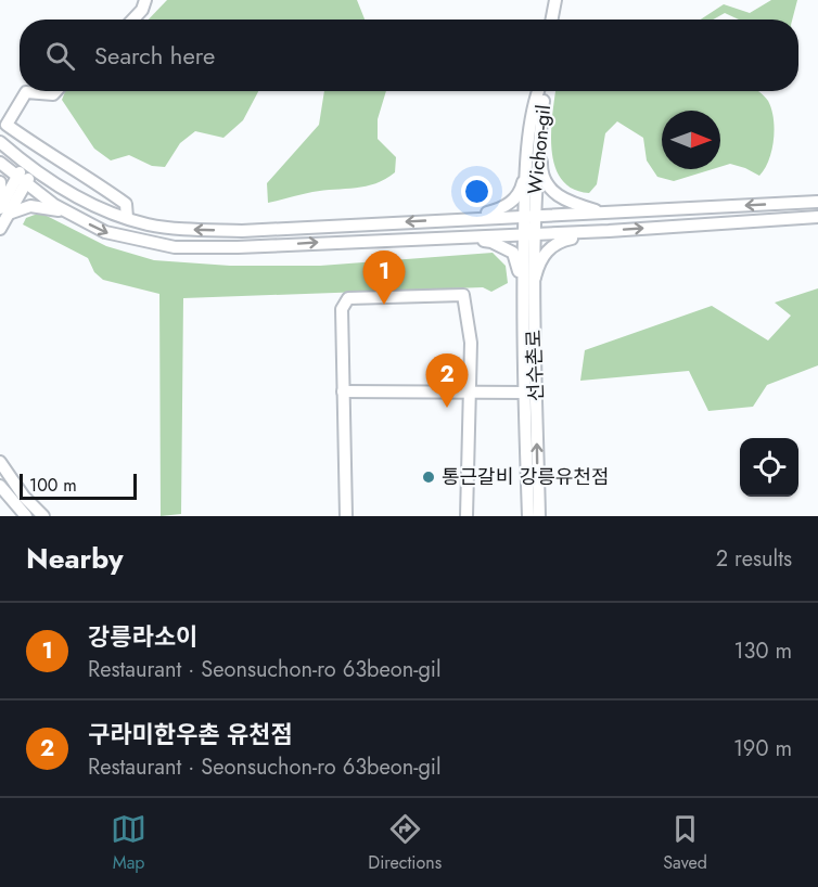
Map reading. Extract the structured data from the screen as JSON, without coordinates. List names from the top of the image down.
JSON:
{
  "streets": {
    "street": ["Wichon-gil", "선수촌로"]
  },
  "crossings": [
    ["Wichon-gil", "선수촌로"]
  ],
  "places": ["통근갈비 강릉유천점"],
  "scale_bar": "100 m",
  "north": "right",
  "page": {
    "search": "Search here",
    "pins": ["1", "2"],
    "scale": "100 m",
    "heading": ["Nearby", "2 results"],
    "list": [
      {
        "mark": "1",
        "name": "강릉라소이",
        "note": "Restaurant · Seonsuchon-ro 63beon-gil",
        "value": "130 m"
      },
      {
        "mark": "2",
        "name": "구라미한우촌 유천점",
        "note": "Restaurant · Seonsuchon-ro 63beon-gil",
        "value": "190 m"
      }
    ],
    "nav": ["Map", "Directions", "Saved"]
  }
}
